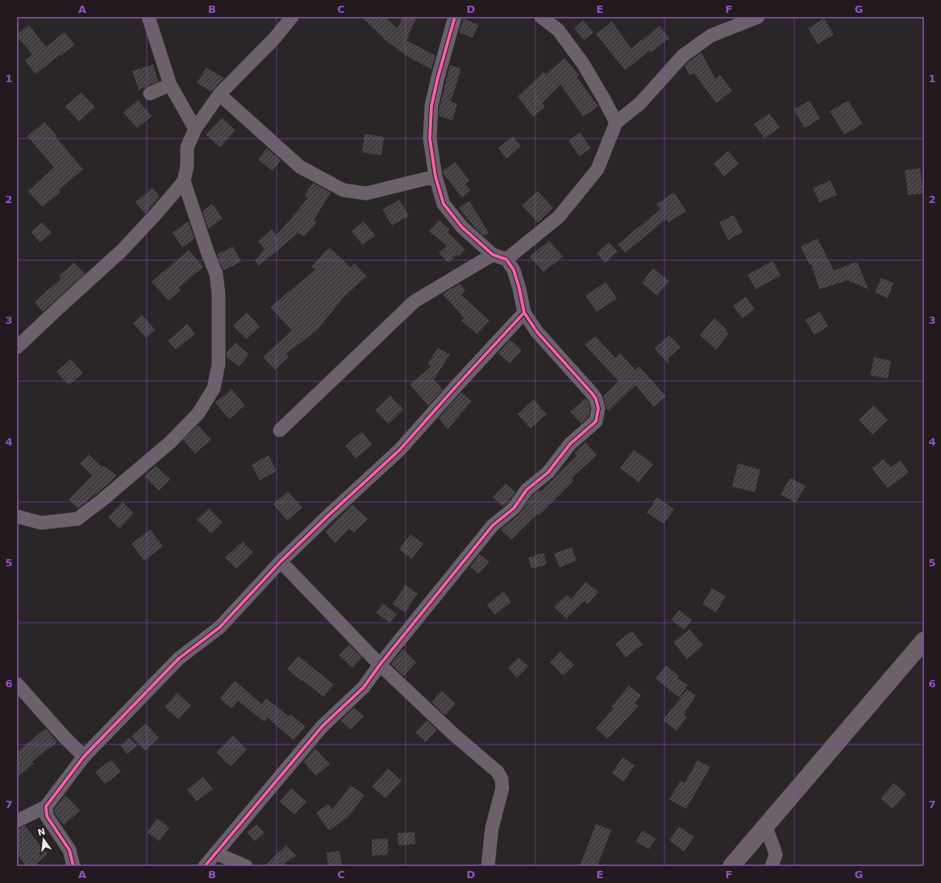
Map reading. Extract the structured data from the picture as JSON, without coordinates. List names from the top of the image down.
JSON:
{
  "north": "top",
  "grid": {
    "columns": [
      "A",
      "B",
      "C",
      "D",
      "E",
      "F",
      "G"
    ],
    "rows": [
      "1",
      "2",
      "3",
      "4",
      "5",
      "6",
      "7"
    ]
  }
}
